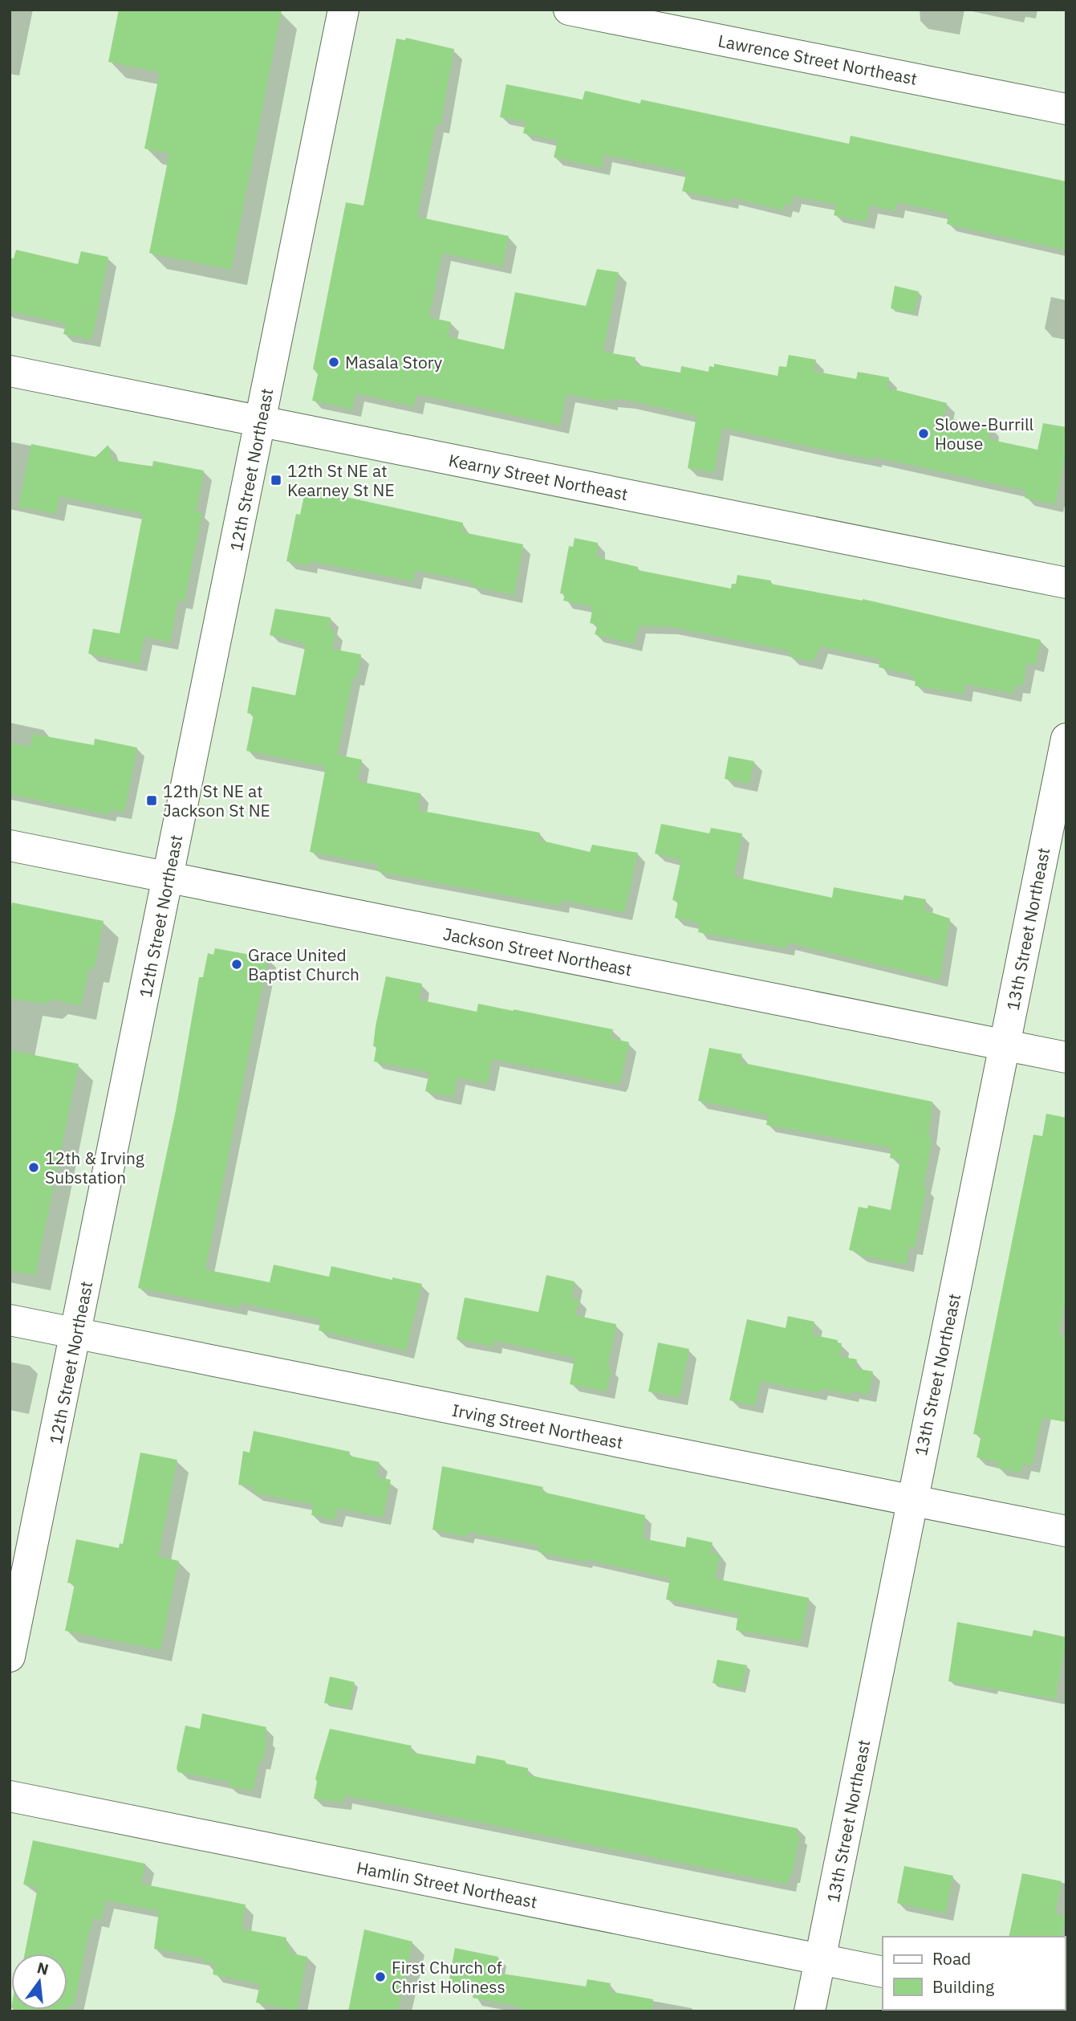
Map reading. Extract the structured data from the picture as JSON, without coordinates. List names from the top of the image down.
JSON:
{
  "streets": {
    "street": [
      "Lawrence Street Northeast",
      "12th Street Northeast",
      "Kearny Street Northeast",
      "13th Street Northeast",
      "Jackson Street Northeast",
      "Irving Street Northeast",
      "Hamlin Street Northeast"
    ]
  },
  "crossings": [
    ["12th Street Northeast", "Kearny Street Northeast"],
    ["12th Street Northeast", "Jackson Street Northeast"],
    ["12th Street Northeast", "Irving Street Northeast"],
    ["13th Street Northeast", "Jackson Street Northeast"],
    ["13th Street Northeast", "Irving Street Northeast"],
    ["13th Street Northeast", "Hamlin Street Northeast"]
  ],
  "places": {
    "other": [
      "Masala Story",
      "Slowe-Burrill House",
      "Grace United Baptist Church",
      "12th & Irving Substation",
      "First Church of Christ Holiness"
    ],
    "transit": ["12th St NE at Kearney St NE", "12th St NE at Jackson St NE"]
  },
  "legend": ["Road", "Building"],
  "north": "top"
}
